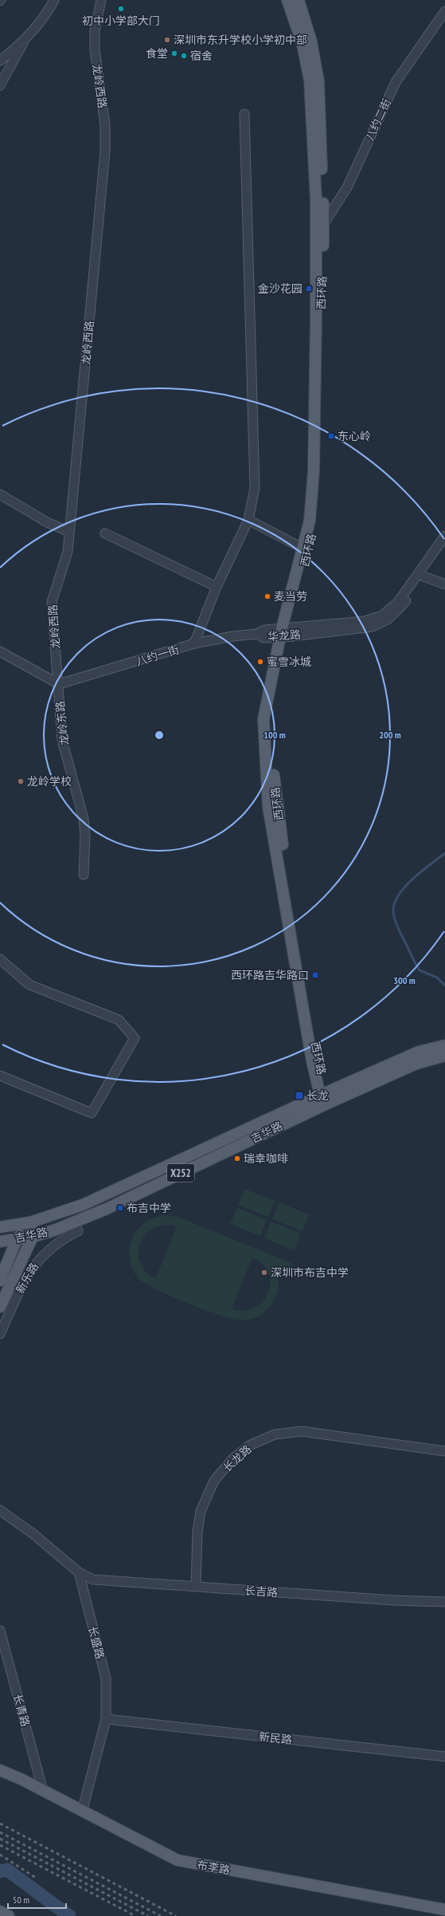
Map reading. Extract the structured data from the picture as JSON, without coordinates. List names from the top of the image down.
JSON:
{
  "streets": {
    "main road": [
      "西环路",
      "吉华路",
      "X252",
      "布李路"
    ],
    "street": [
      "龙岭西路",
      "八约二街",
      "华龙路",
      "八约一街",
      "龙岭东路",
      "新乐路",
      "长龙路",
      "长吉路",
      "长盛路",
      "长青路",
      "新民路"
    ]
  },
  "crossings": [
    ["龙岭西路", "八约一街"],
    ["龙岭西路", "龙岭东路"],
    ["八约二街", "西环路"],
    ["西环路", "华龙路"],
    ["西环路", "吉华路"],
    ["华龙路", "八约一街"],
    ["八约一街", "龙岭东路"],
    ["吉华路", "新乐路"],
    ["长龙路", "长吉路"],
    ["长吉路", "长盛路"],
    ["长盛路", "新民路"],
    ["长盛路", "布李路"],
    ["长青路", "布李路"]
  ],
  "places": {
    "other": [
      "初中小学部大门",
      "深圳市东升学校小学初中部",
      "食堂",
      "宿舍",
      "麦当劳",
      "蜜雪冰城",
      "龙岭学校",
      "瑞幸咖啡",
      "深圳市布吉中学"
    ],
    "transit": [
      "金沙花园",
      "东心岭",
      "西环路吉华路口",
      "长龙",
      "布吉中学"
    ]
  },
  "scale_bar": "50 m",
  "rings": ["100 m", "200 m", "300 m"]
}
